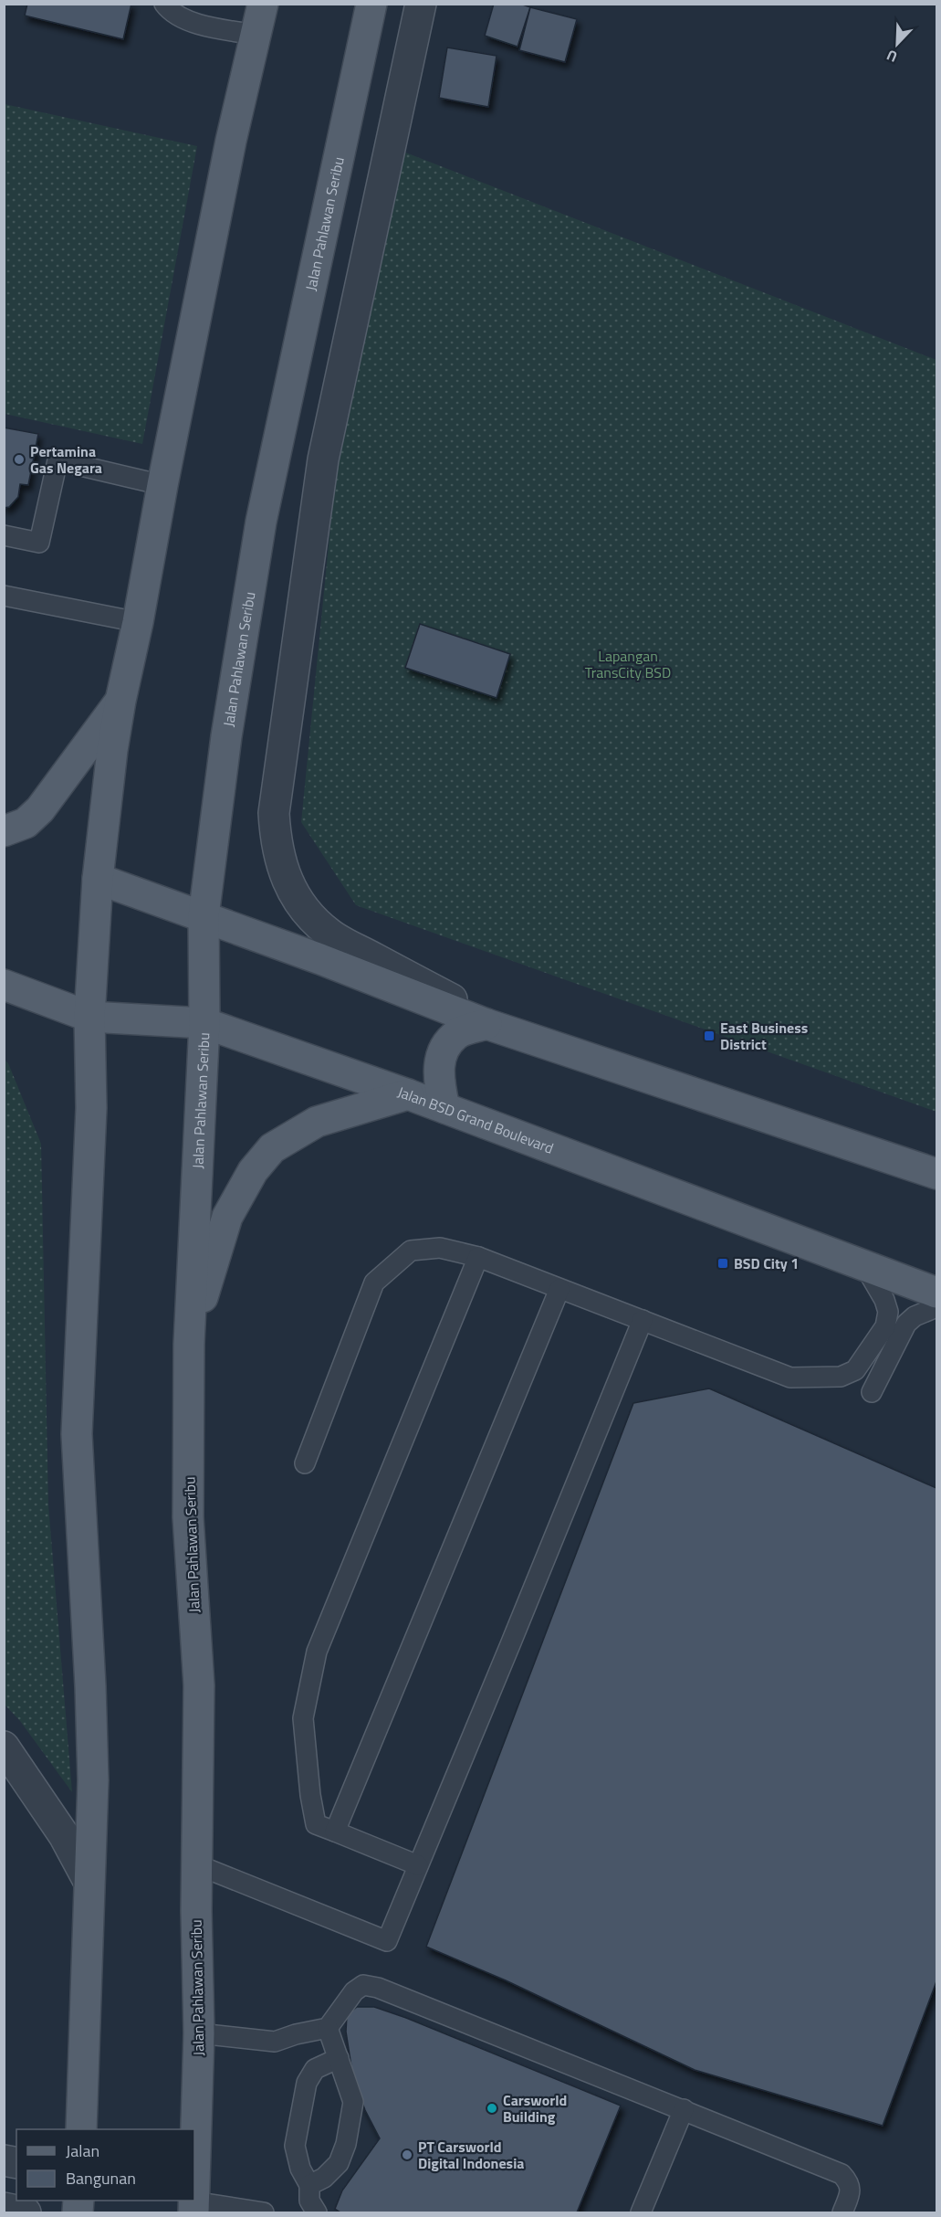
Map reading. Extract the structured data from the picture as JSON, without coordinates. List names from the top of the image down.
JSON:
{
  "streets": {
    "main road": ["Jalan Pahlawan Seribu", "Jalan BSD Grand Boulevard"]
  },
  "crossings": [
    ["Jalan Pahlawan Seribu", "Jalan BSD Grand Boulevard"]
  ],
  "parks": ["Lapangan TransCity BSD"],
  "places": {
    "other": ["Pertamina Gas Negara", "Carsworld Building", "PT Carsworld Digital Indonesia"],
    "transit": ["East Business District", "BSD City 1"]
  },
  "legend": ["Jalan", "Bangunan"],
  "north": "bottom left"
}
